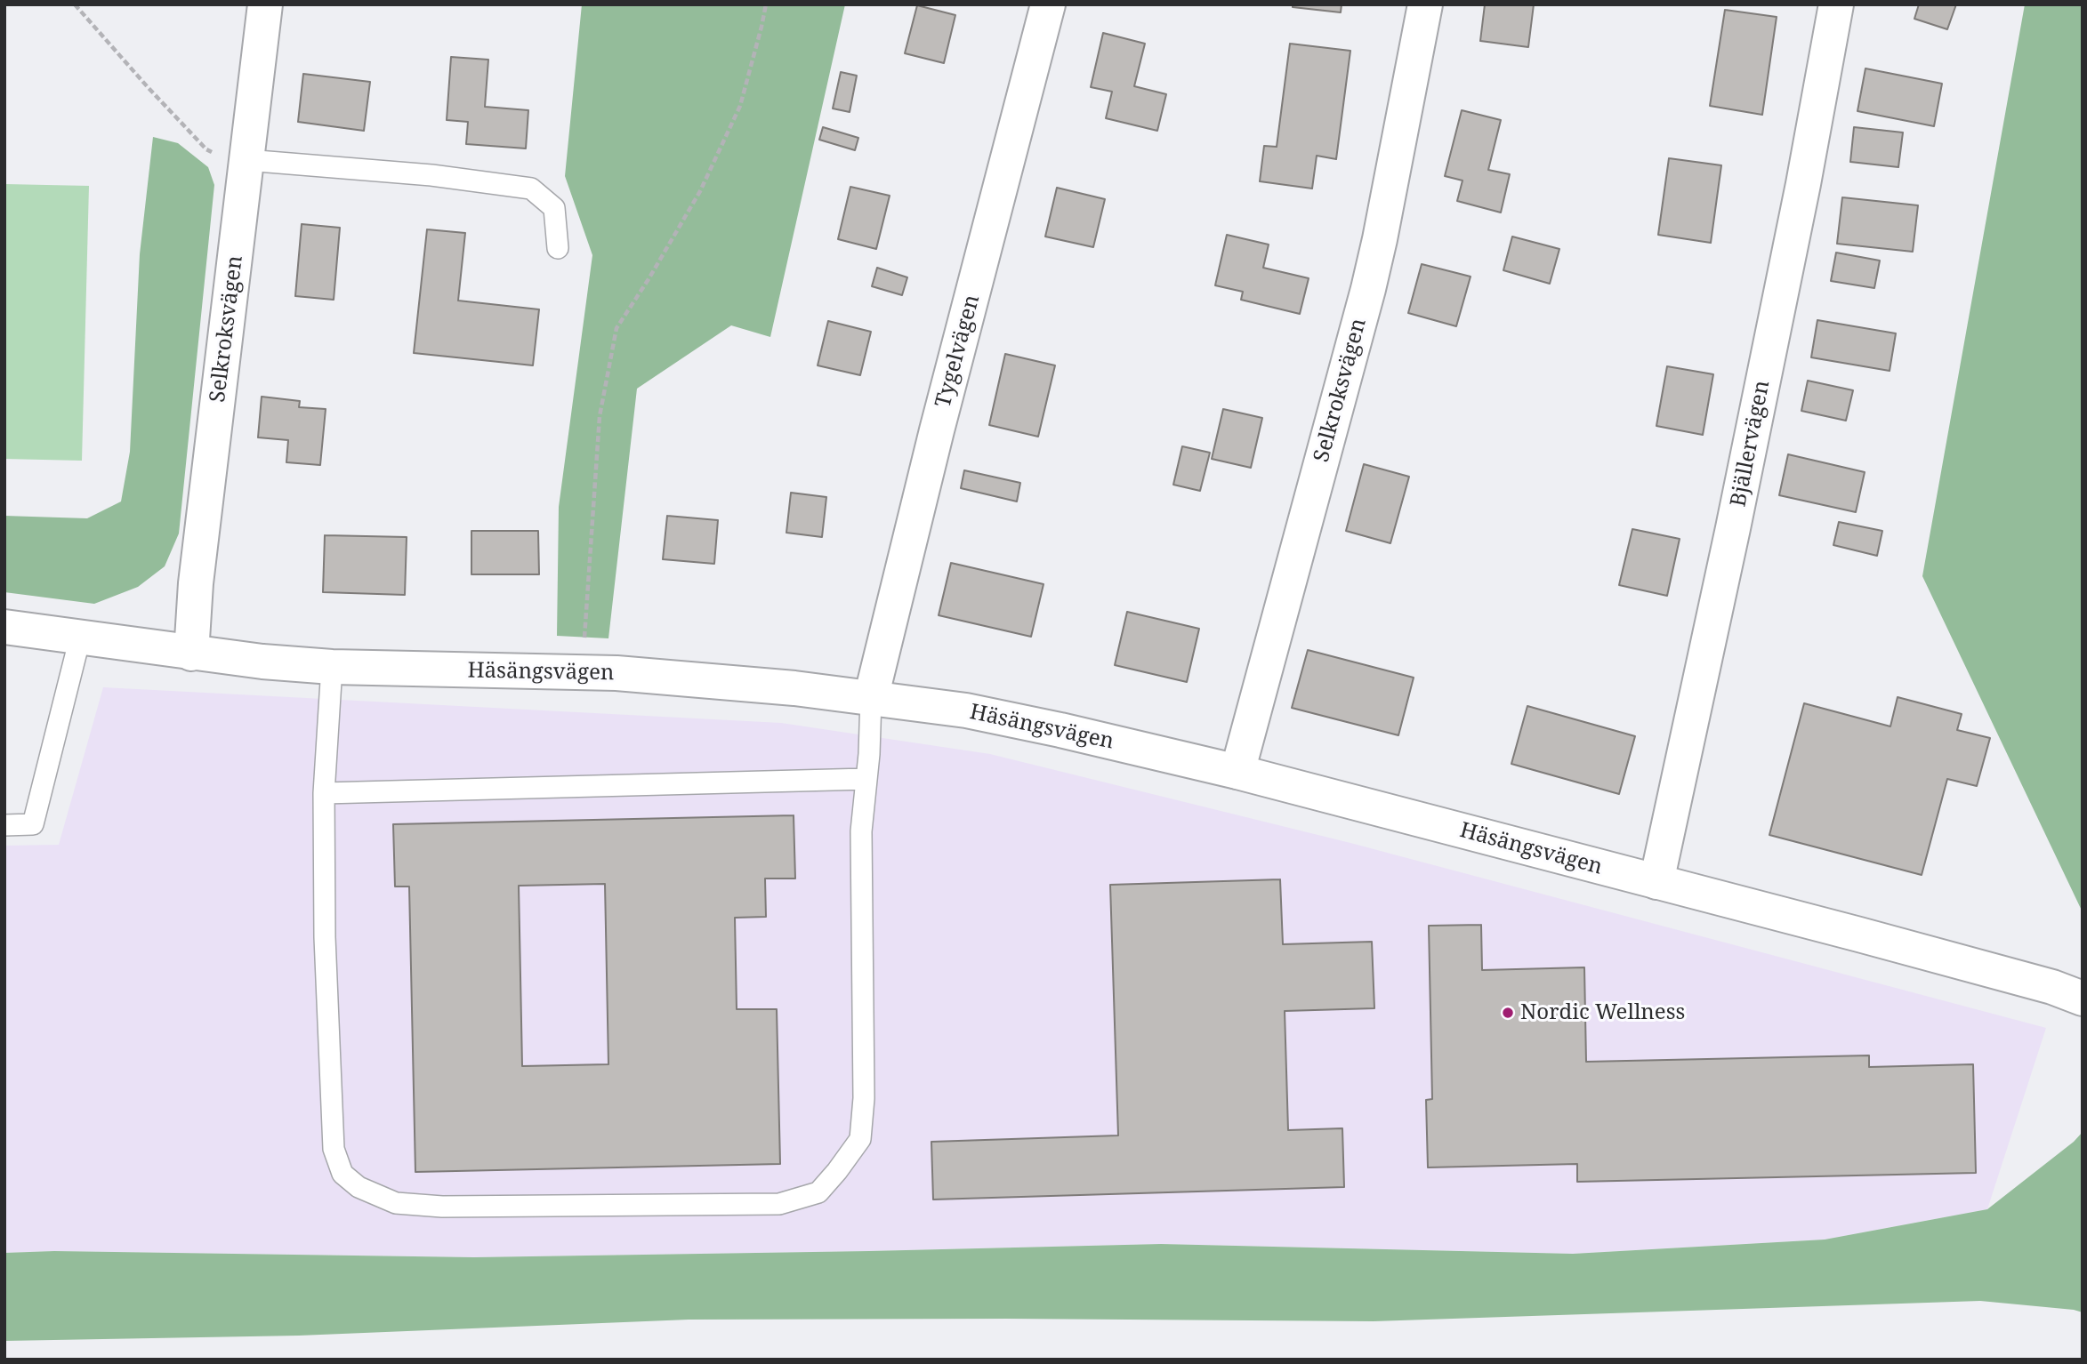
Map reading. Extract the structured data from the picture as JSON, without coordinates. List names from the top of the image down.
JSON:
{
  "streets": {
    "street": [
      "Selkroksvägen",
      "Tygelvägen",
      "Bjällervägen",
      "Häsängsvägen"
    ]
  },
  "crossings": [
    ["Selkroksvägen", "Häsängsvägen"],
    ["Tygelvägen", "Häsängsvägen"],
    ["Bjällervägen", "Häsängsvägen"]
  ],
  "places": ["Nordic Wellness"]
}
